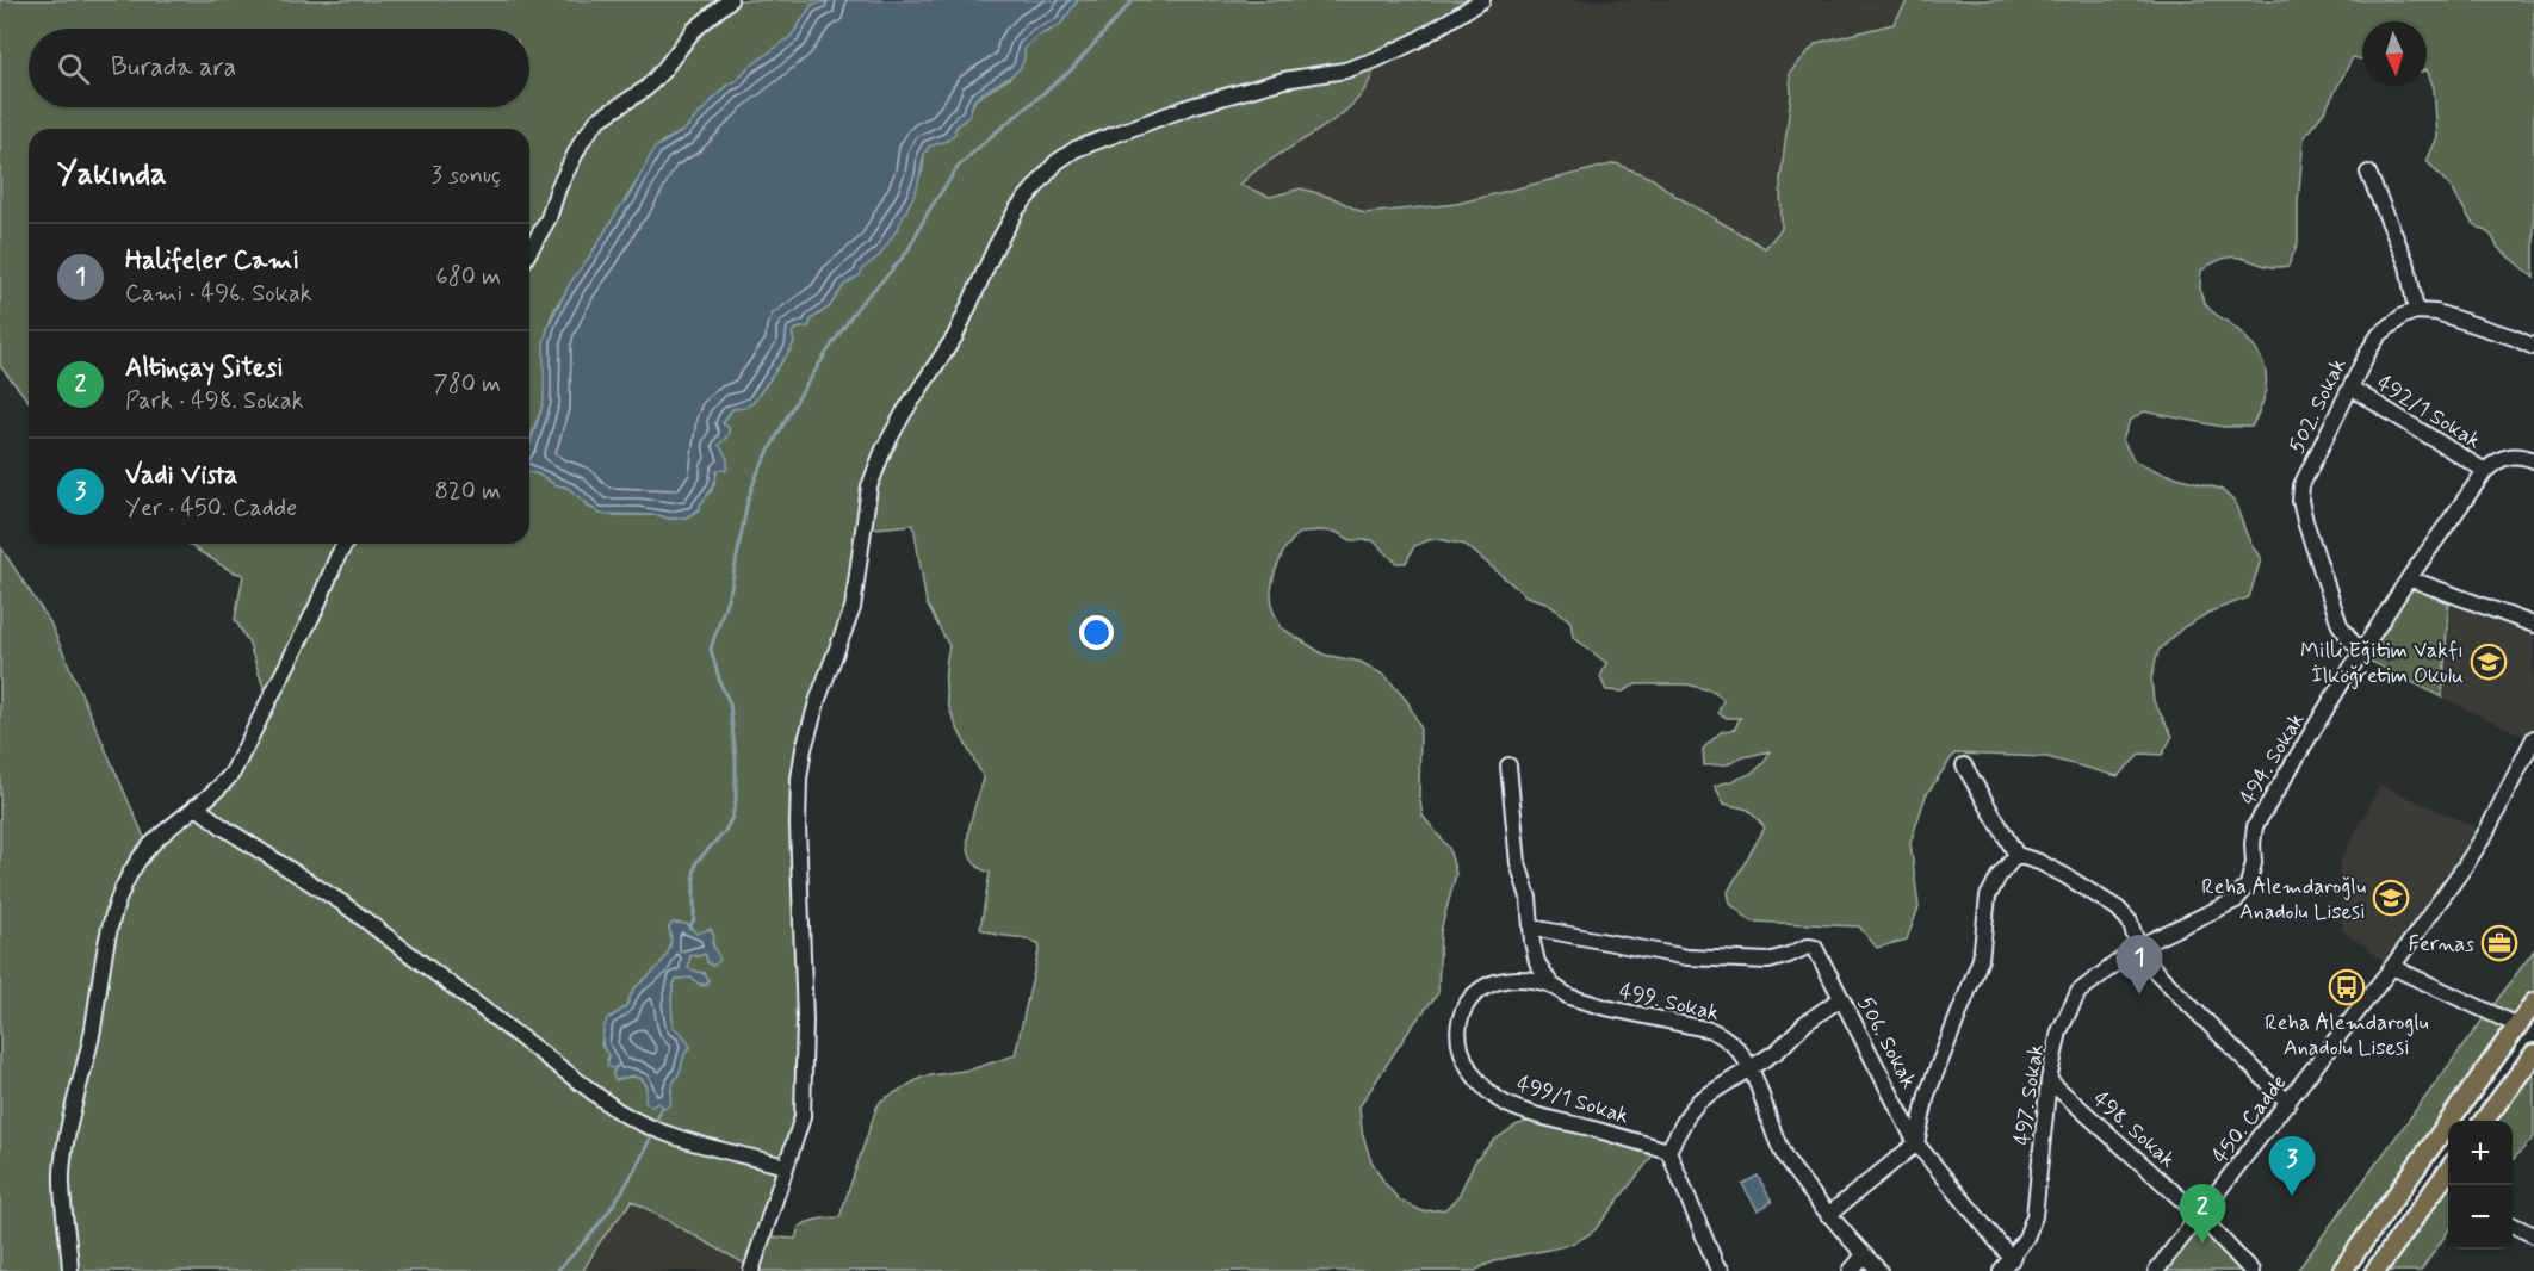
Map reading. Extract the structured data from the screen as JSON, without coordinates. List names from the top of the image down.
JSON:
{
  "streets": {
    "street": [
      "502. Sokak",
      "492/1 Sokak",
      "494. Sokak",
      "499. Sokak",
      "506. Sokak",
      "497. Sokak",
      "499/1 Sokak",
      "450. Cadde",
      "498. Sokak"
    ]
  },
  "crossings": [
    ["502. Sokak", "492/1 Sokak"],
    ["502. Sokak", "494. Sokak"],
    ["492/1 Sokak", "494. Sokak"],
    ["494. Sokak", "497. Sokak"],
    ["499. Sokak", "506. Sokak"],
    ["499. Sokak", "499/1 Sokak"],
    ["506. Sokak", "497. Sokak"],
    ["506. Sokak", "499/1 Sokak"],
    ["497. Sokak", "498. Sokak"],
    ["450. Cadde", "498. Sokak"]
  ],
  "places": {
    "school or university": ["Milli Eğitim Vakfı İlköğretim Okulu", "Reha Alemdaroğlu Anadolu Lisesi"],
    "office": ["Fernas"],
    "bus stop": ["Reha Alemdaroglu Anadolu Lisesi"]
  },
  "north": "bottom",
  "page": {
    "search": "Burada ara",
    "heading": ["Yakında", "3 sonuç"],
    "list": [
      {
        "mark": "1",
        "name": "Halifeler Cami",
        "note": "Cami · 496. Sokak",
        "value": "680 m"
      },
      {
        "mark": "2",
        "name": "Altinçay Sitesi",
        "note": "Park · 498. Sokak",
        "value": "780 m"
      },
      {
        "mark": "3",
        "name": "Vadi Vista",
        "note": "Yer · 450. Cadde",
        "value": "820 m"
      }
    ],
    "pins": ["1", "3", "2"],
    "map_buttons": ["+", "−"]
  }
}
